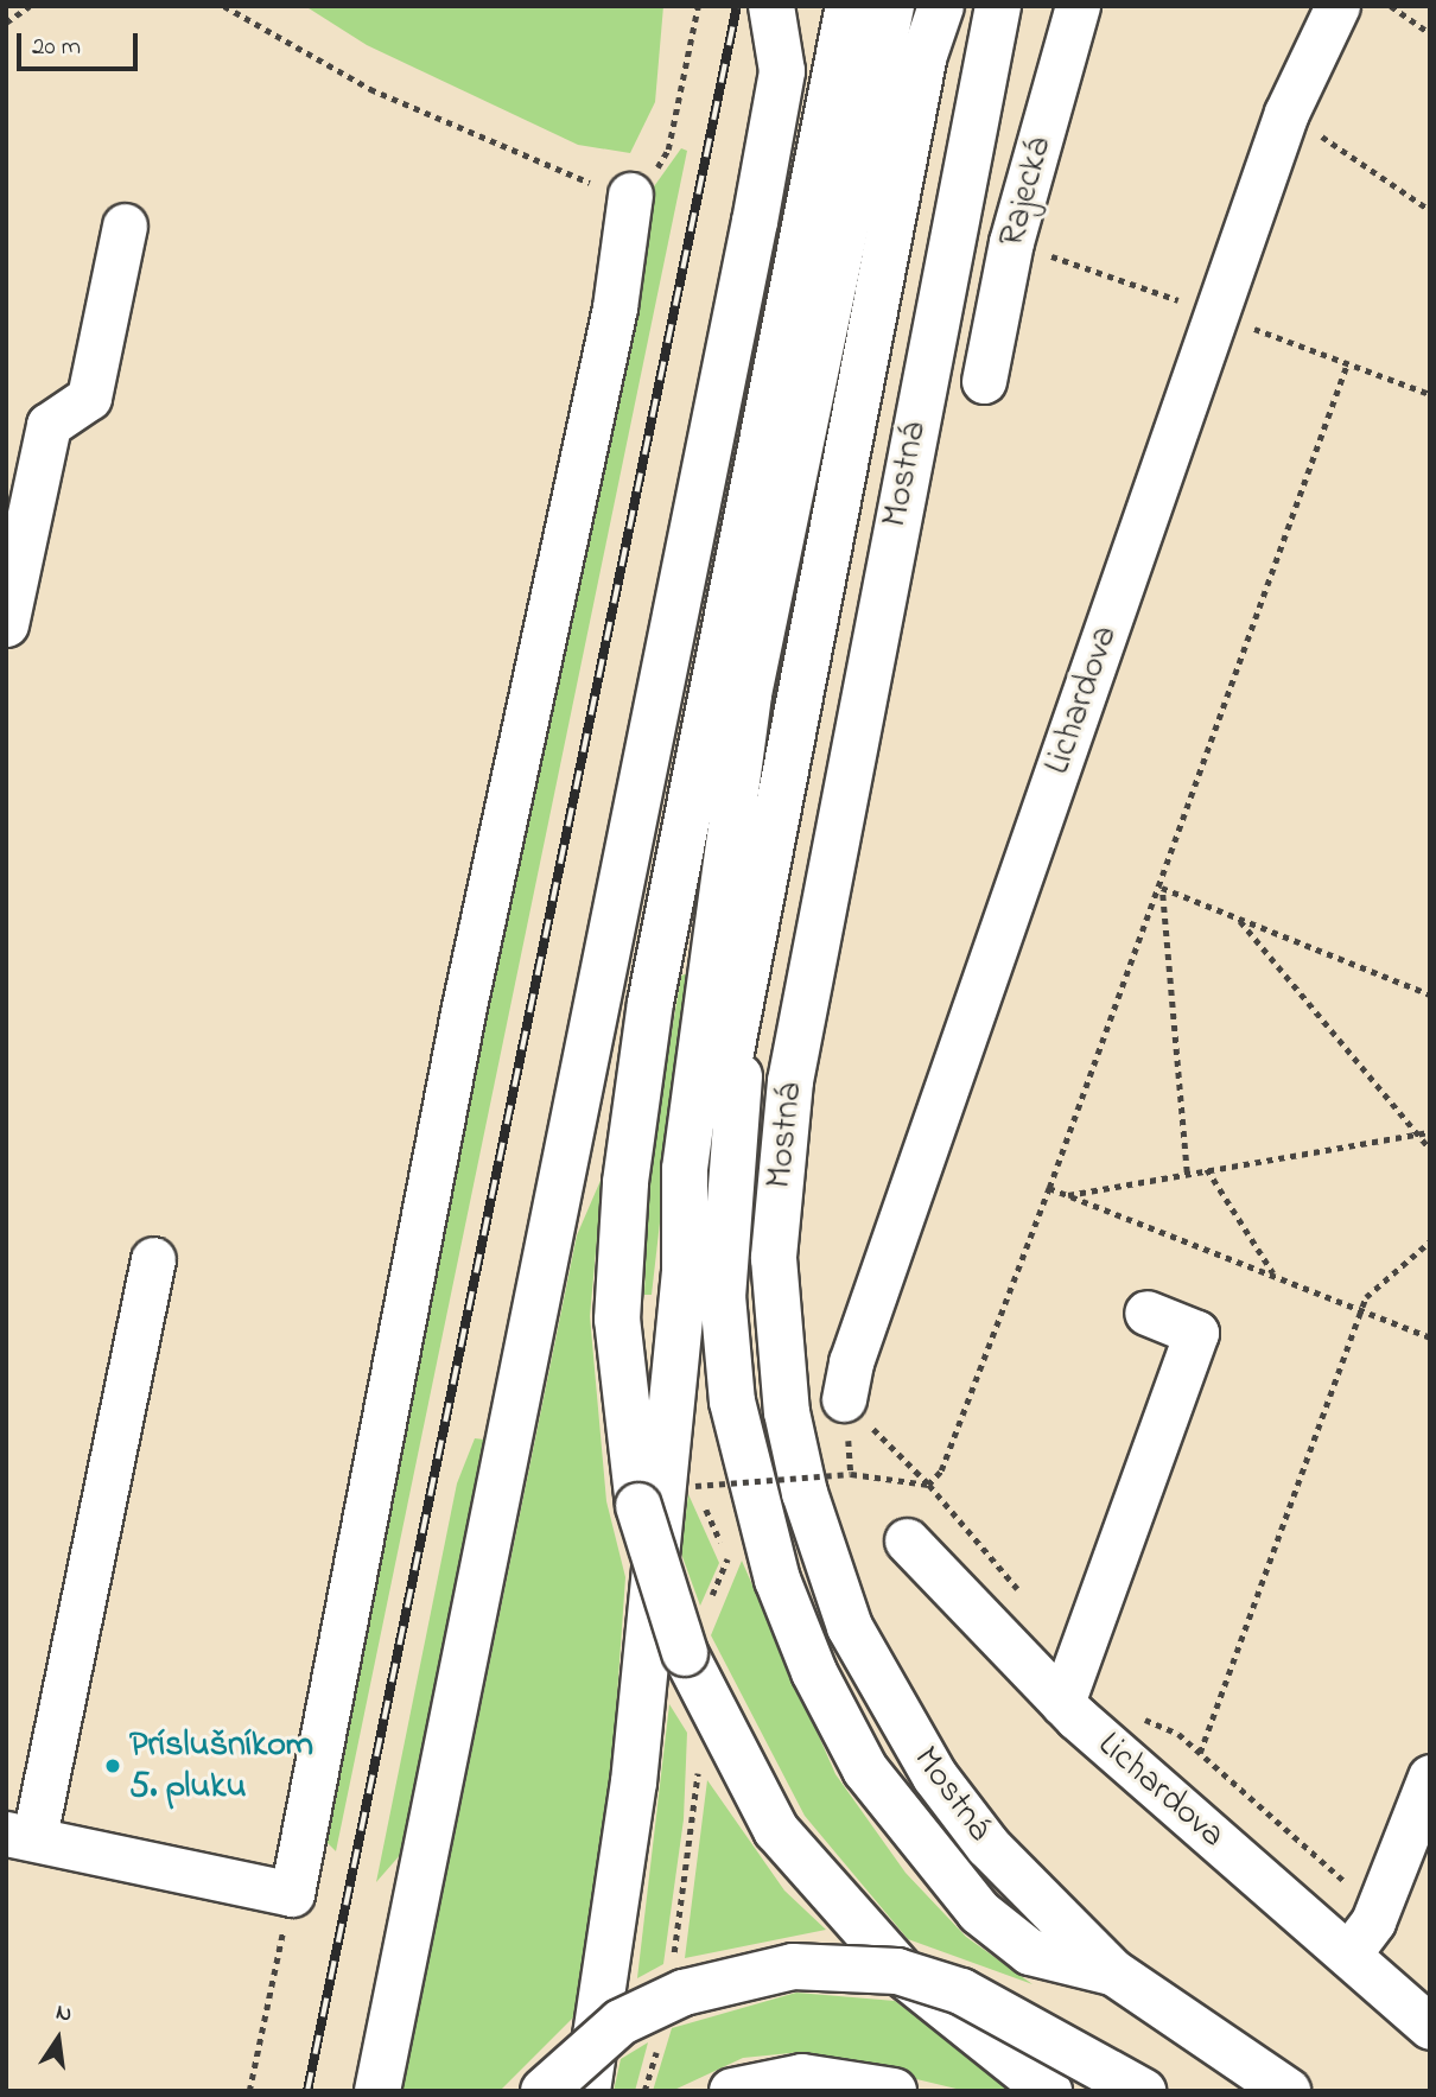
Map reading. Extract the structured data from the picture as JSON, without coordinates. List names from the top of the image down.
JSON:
{
  "streets": {
    "main road": ["Mostná"],
    "street": ["Rajecká", "Lichardova"]
  },
  "places": ["Príslušníkom 5. pluku"],
  "scale_bar": "20 m",
  "north": "top"
}
